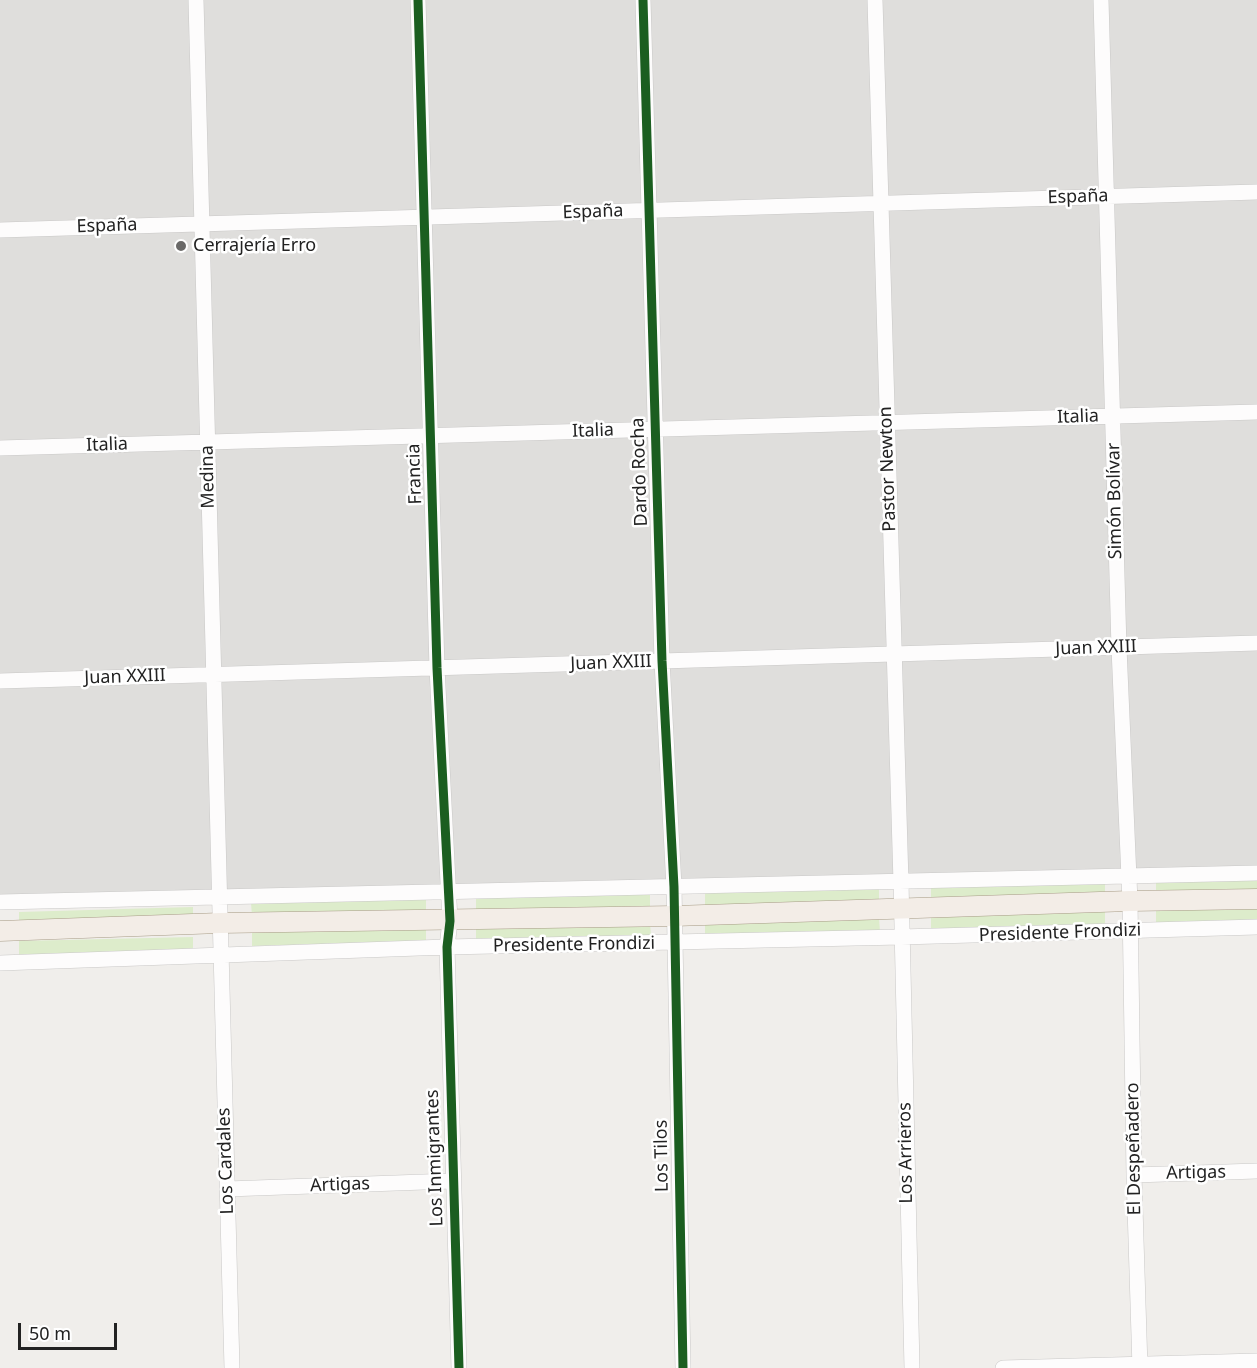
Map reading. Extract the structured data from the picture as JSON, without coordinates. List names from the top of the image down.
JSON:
{
  "streets": {
    "main road": ["Presidente Frondizi"],
    "street": [
      "España",
      "Italia",
      "Pastor Newton",
      "Dardo Rocha",
      "Francia",
      "Medina",
      "Simón Bolívar",
      "Juan XXIII",
      "El Despeñadero",
      "Los Arrieros",
      "Los Tilos",
      "Los Inmigrantes",
      "Los Cardales",
      "Artigas"
    ]
  },
  "crossings": [
    ["España", "Pastor Newton"],
    ["España", "Dardo Rocha"],
    ["España", "Francia"],
    ["España", "Medina"],
    ["España", "Simón Bolívar"],
    ["Italia", "Pastor Newton"],
    ["Italia", "Dardo Rocha"],
    ["Italia", "Francia"],
    ["Italia", "Medina"],
    ["Italia", "Simón Bolívar"],
    ["Pastor Newton", "Juan XXIII"],
    ["Pastor Newton", "Presidente Frondizi"],
    ["Pastor Newton", "Los Arrieros"],
    ["Dardo Rocha", "Juan XXIII"],
    ["Dardo Rocha", "Presidente Frondizi"],
    ["Dardo Rocha", "Los Tilos"],
    ["Francia", "Juan XXIII"],
    ["Francia", "Presidente Frondizi"],
    ["Francia", "Los Inmigrantes"],
    ["Medina", "Juan XXIII"],
    ["Medina", "Presidente Frondizi"],
    ["Medina", "Los Cardales"],
    ["Simón Bolívar", "Juan XXIII"],
    ["Simón Bolívar", "Presidente Frondizi"],
    ["Simón Bolívar", "El Despeñadero"],
    ["Presidente Frondizi", "El Despeñadero"],
    ["Presidente Frondizi", "Los Arrieros"],
    ["Presidente Frondizi", "Los Tilos"],
    ["Presidente Frondizi", "Los Inmigrantes"],
    ["Presidente Frondizi", "Los Cardales"],
    ["El Despeñadero", "Artigas"],
    ["Los Inmigrantes", "Artigas"],
    ["Los Cardales", "Artigas"]
  ],
  "places": ["Cerrajería Erro"],
  "scale_bar": "50 m"
}
